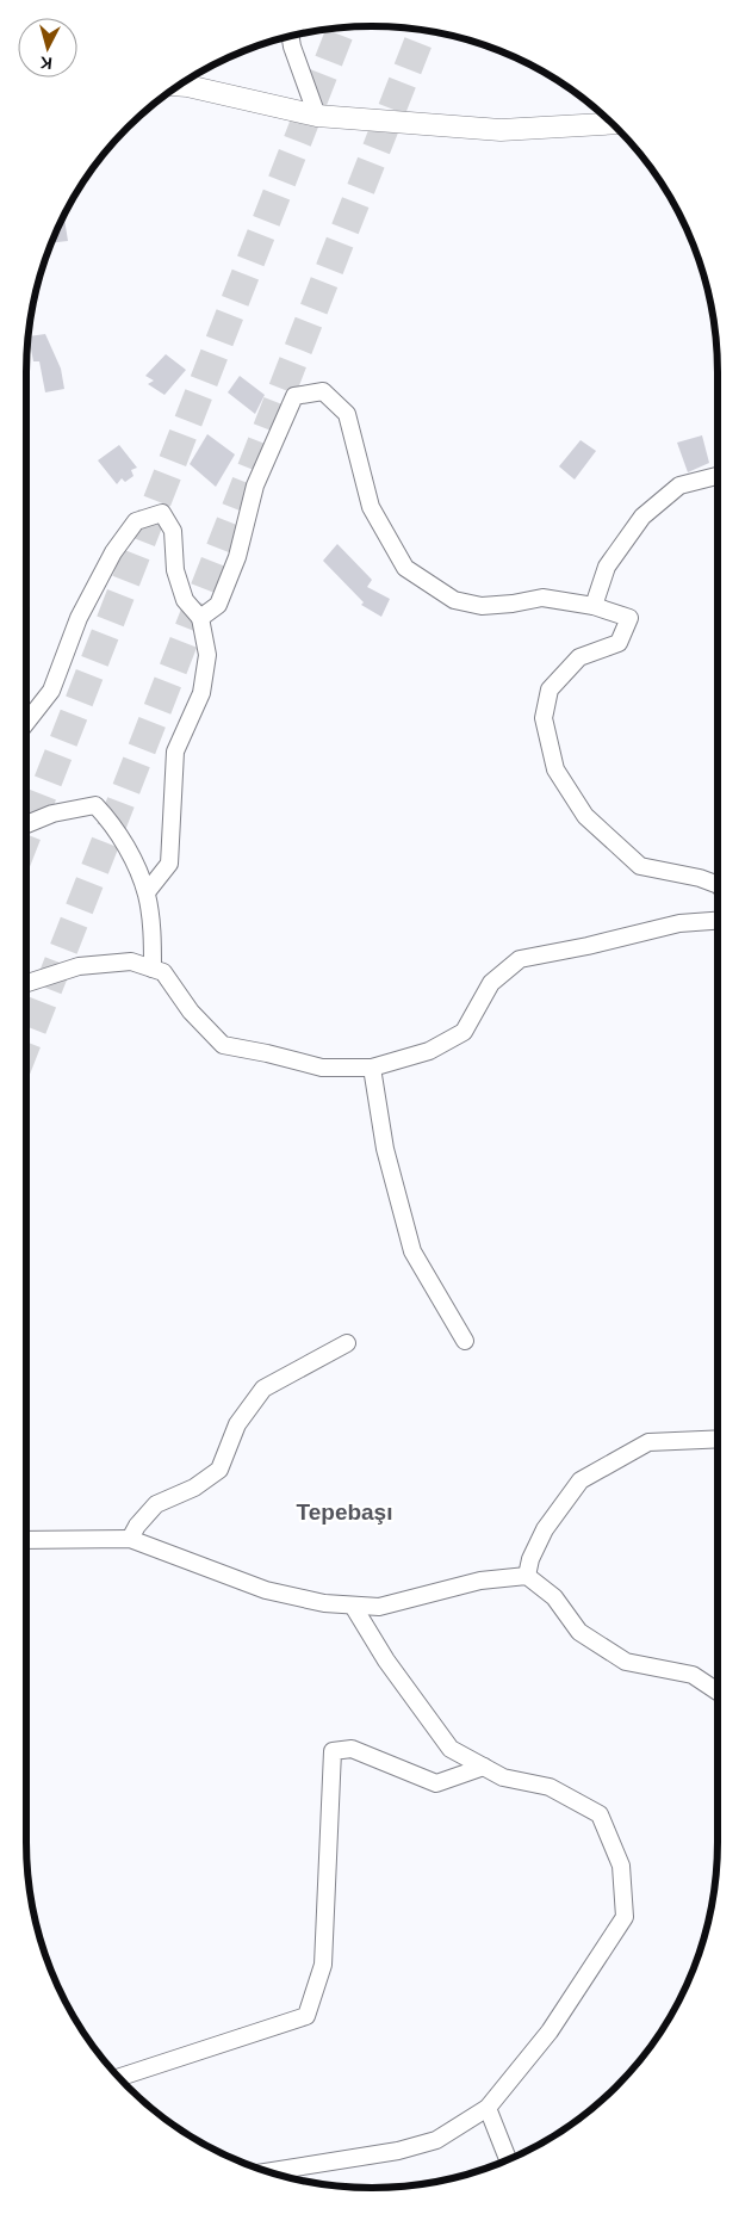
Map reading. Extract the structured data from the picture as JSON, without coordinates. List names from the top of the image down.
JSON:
{
  "districts": ["Tepebaşı"],
  "north": "bottom"
}
